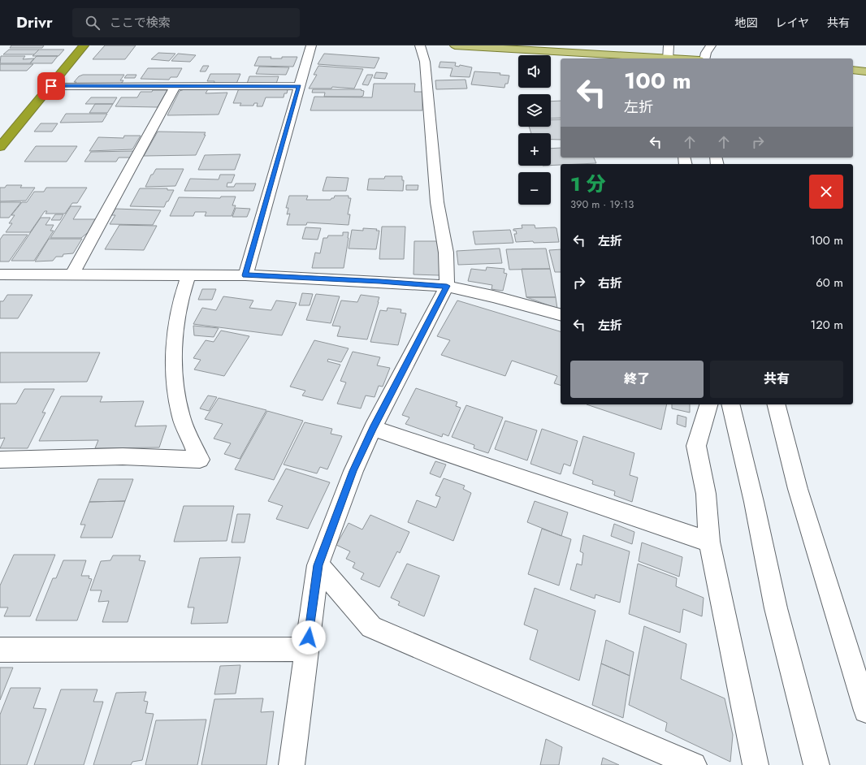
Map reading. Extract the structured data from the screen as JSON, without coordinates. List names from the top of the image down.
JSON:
{
  "page": {
    "header": "Drivr",
    "search": "ここで検索",
    "nav": ["地図", "レイヤ", "共有"],
    "map_buttons": ["+", "−"],
    "turn": ["100 m", "左折"],
    "heading": ["1 分", "390 m · 19:13"],
    "list": [
      {
        "name": "左折",
        "value": "100 m"
      },
      {
        "name": "右折",
        "value": "60 m"
      },
      {
        "name": "左折",
        "value": "120 m"
      }
    ],
    "buttons": ["終了", "共有"]
  }
}
